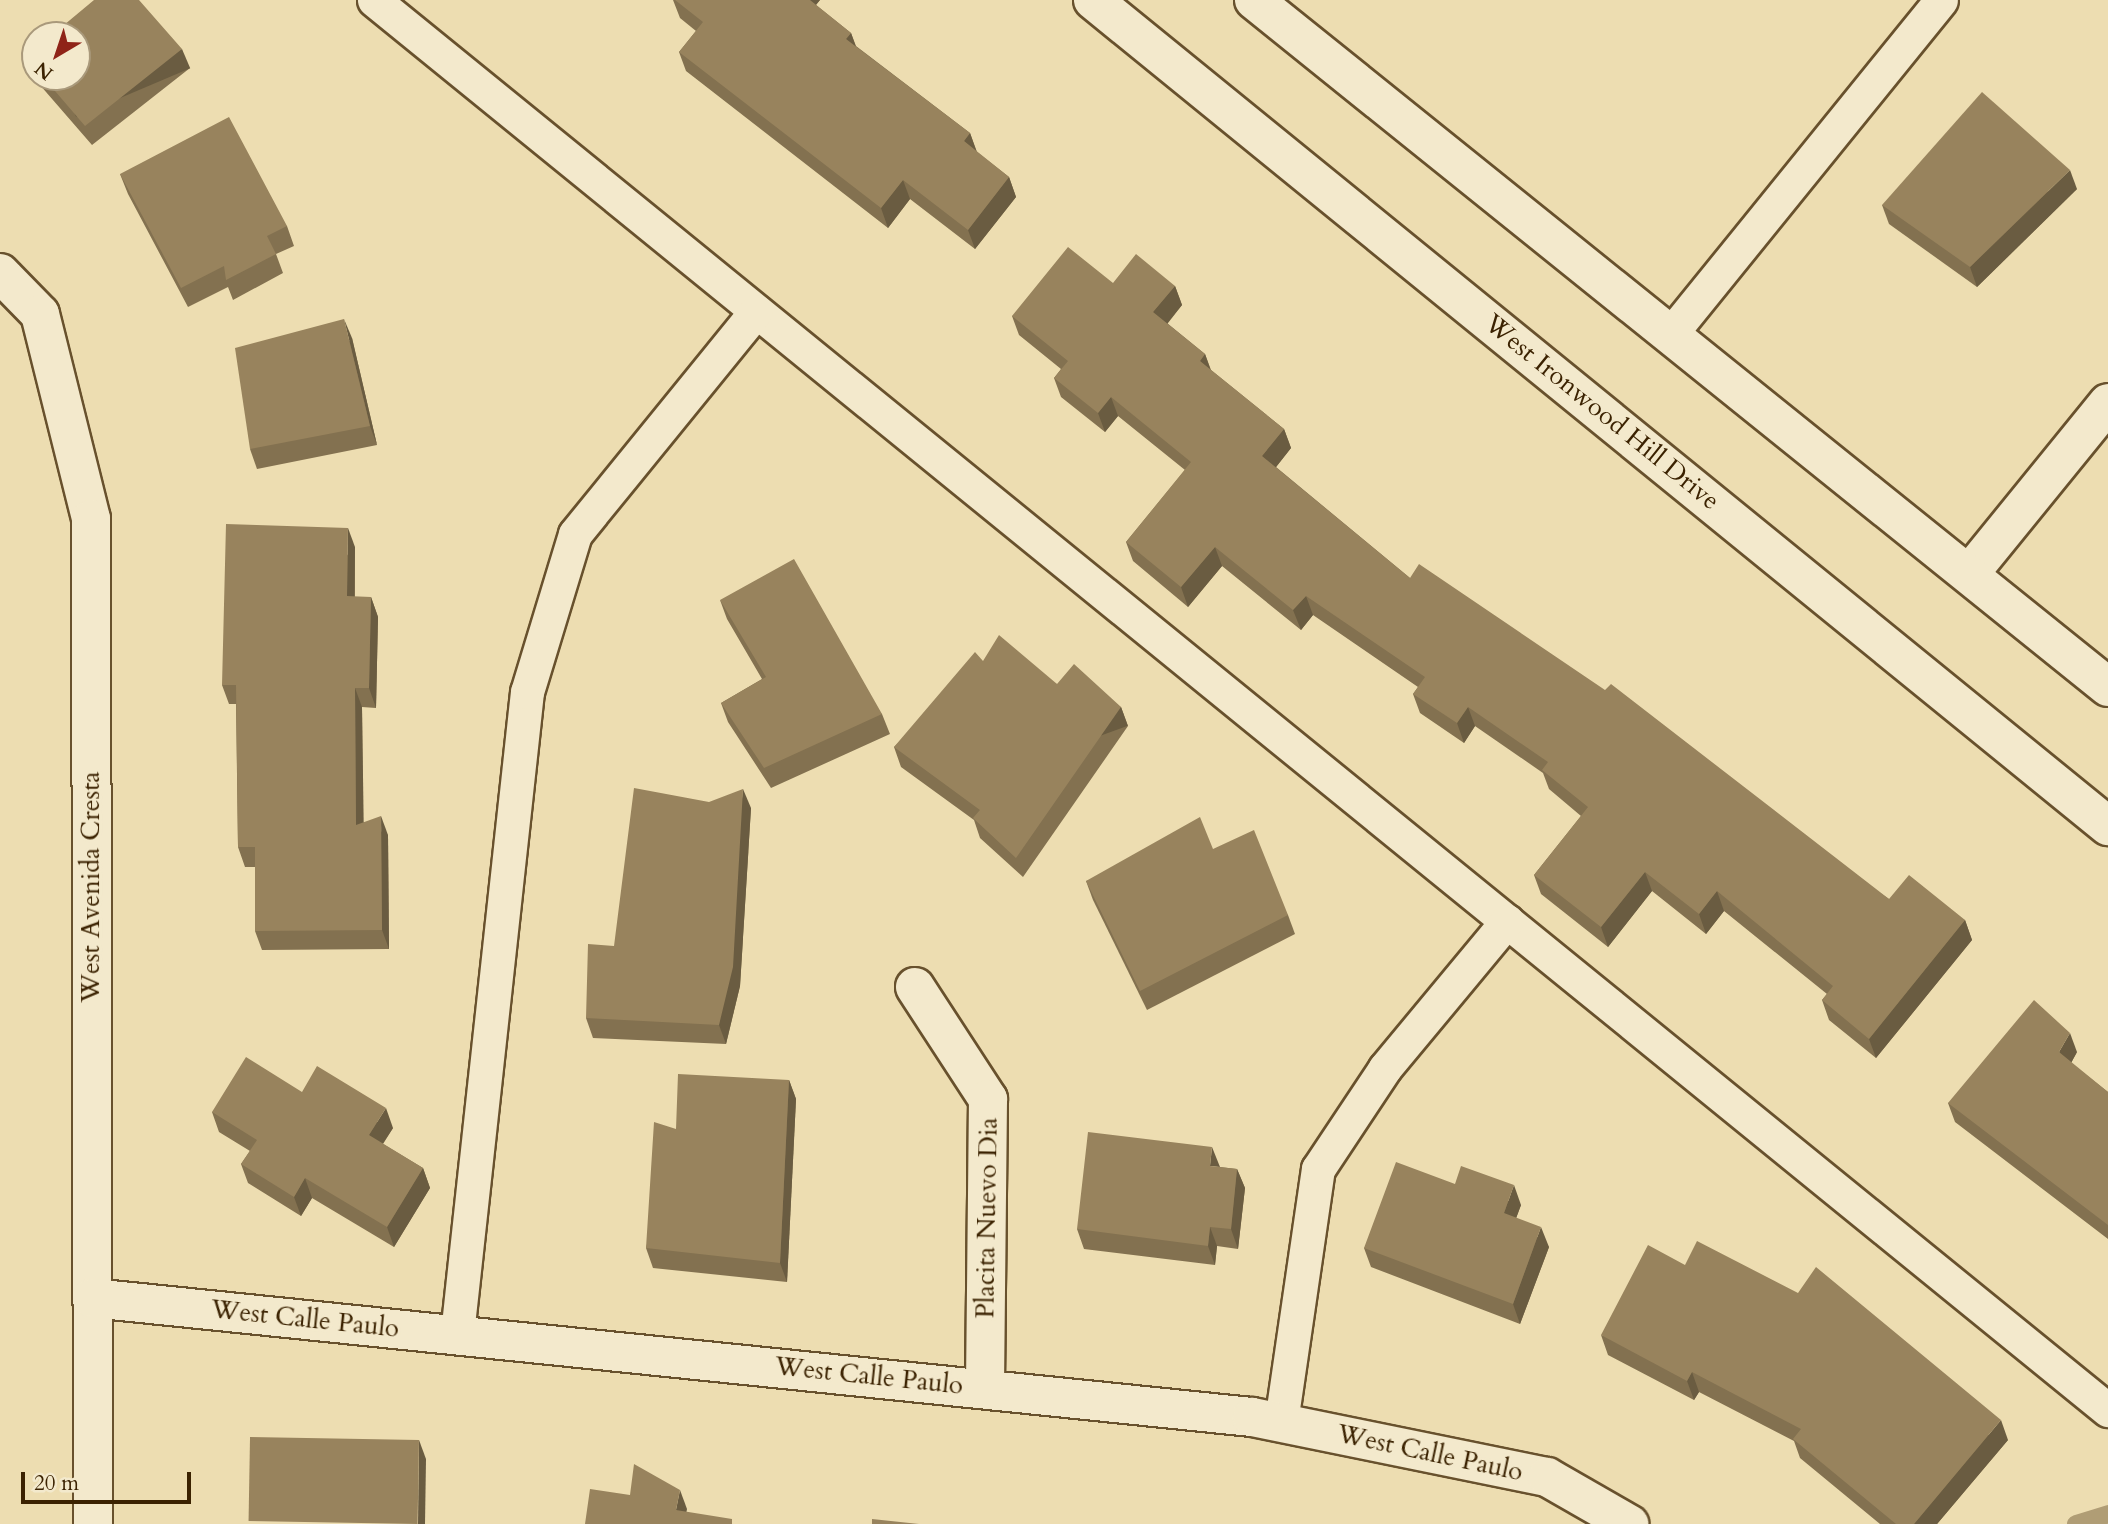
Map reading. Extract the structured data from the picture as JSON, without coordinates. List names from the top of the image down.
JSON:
{
  "streets": {
    "street": [
      "West Ironwood Hill Drive",
      "West Avenida Cresta",
      "Placita Nuevo Dia",
      "West Calle Paulo"
    ]
  },
  "crossings": [
    ["West Avenida Cresta", "West Calle Paulo"],
    ["Placita Nuevo Dia", "West Calle Paulo"]
  ],
  "scale_bar": "20 m",
  "north": "bottom left"
}
